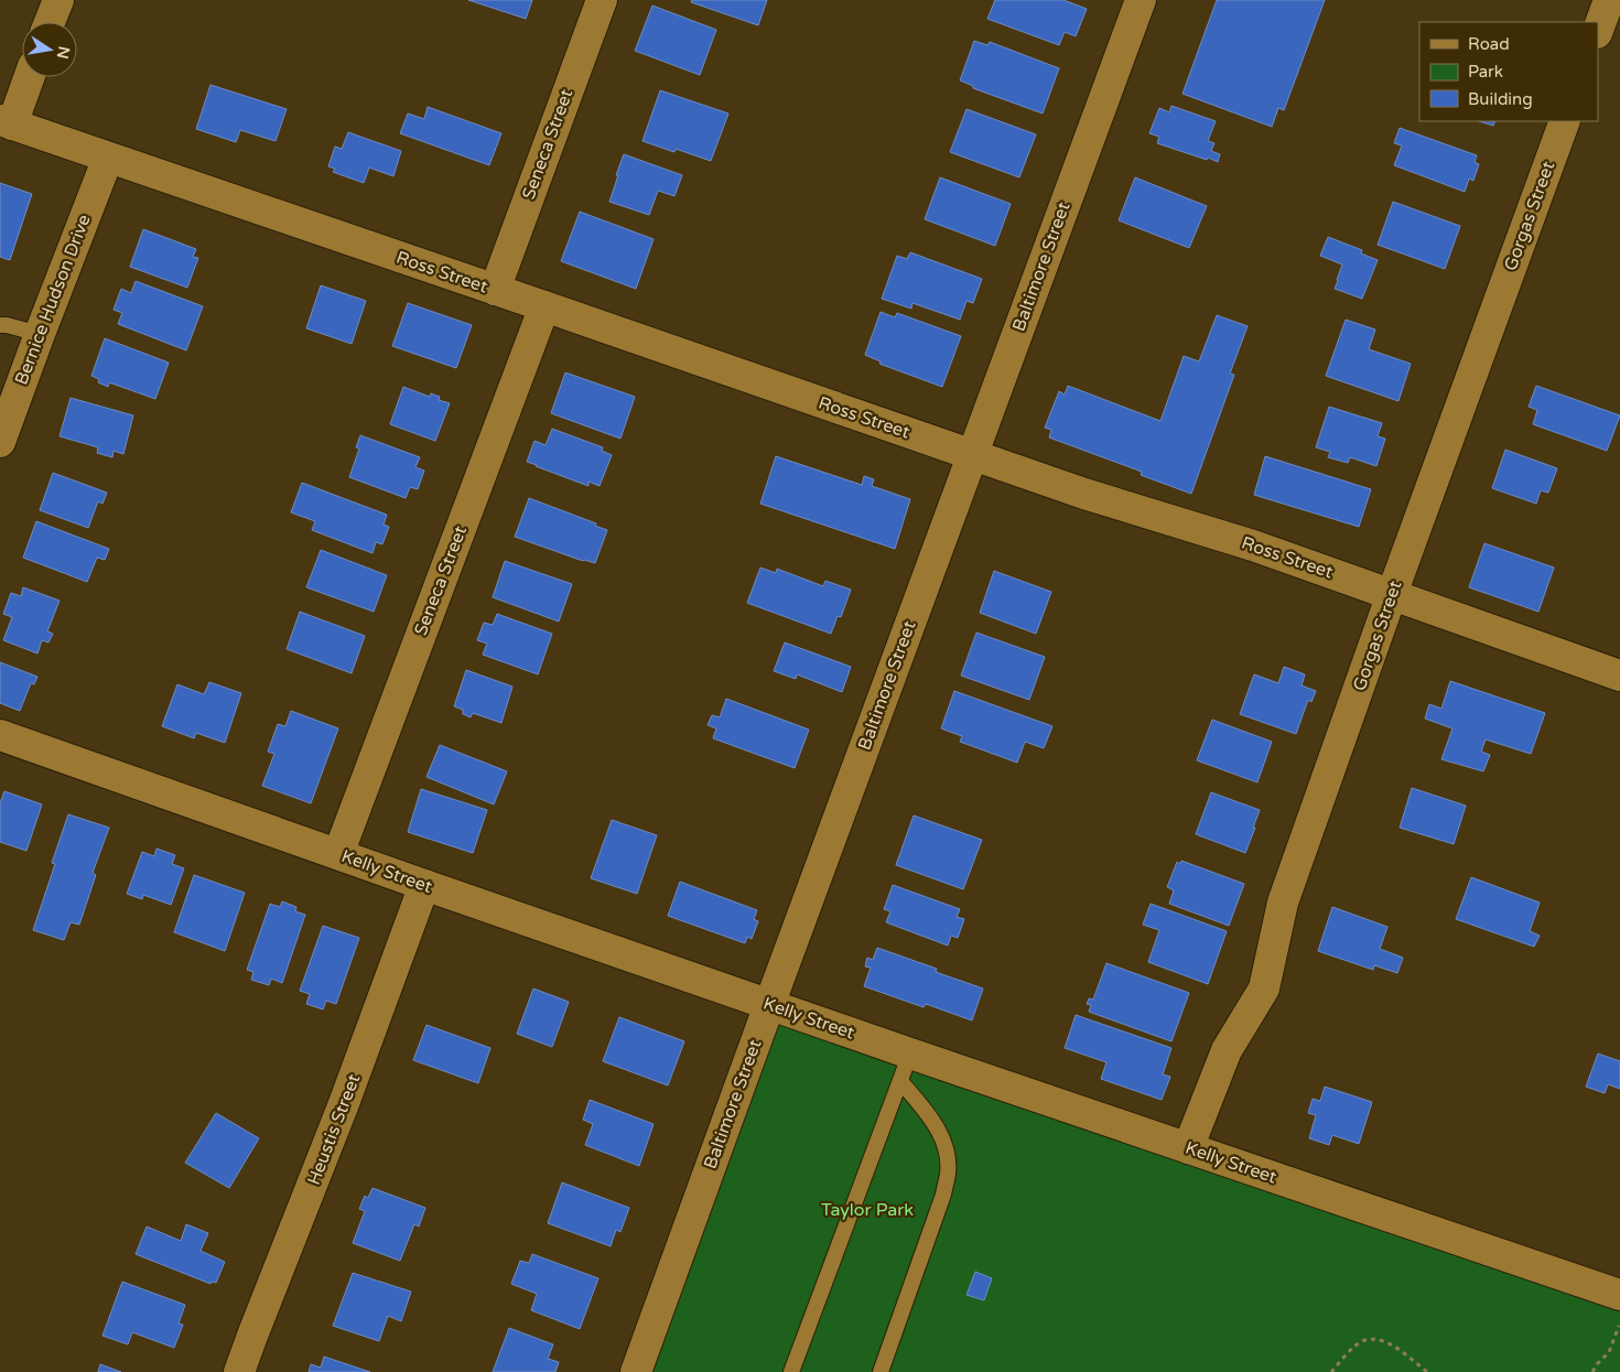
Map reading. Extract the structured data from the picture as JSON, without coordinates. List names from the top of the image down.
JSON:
{
  "streets": {
    "street": [
      "Seneca Street",
      "Gorgas Street",
      "Baltimore Street",
      "Ross Street",
      "Bernice Hudson Drive",
      "Kelly Street",
      "Heustis Street"
    ]
  },
  "crossings": [
    ["Seneca Street", "Ross Street"],
    ["Seneca Street", "Kelly Street"],
    ["Gorgas Street", "Ross Street"],
    ["Gorgas Street", "Kelly Street"],
    ["Baltimore Street", "Ross Street"],
    ["Baltimore Street", "Kelly Street"],
    ["Ross Street", "Bernice Hudson Drive"],
    ["Kelly Street", "Heustis Street"]
  ],
  "parks": ["Taylor Park"],
  "legend": ["Road", "Park", "Building"],
  "north": "right"
}
